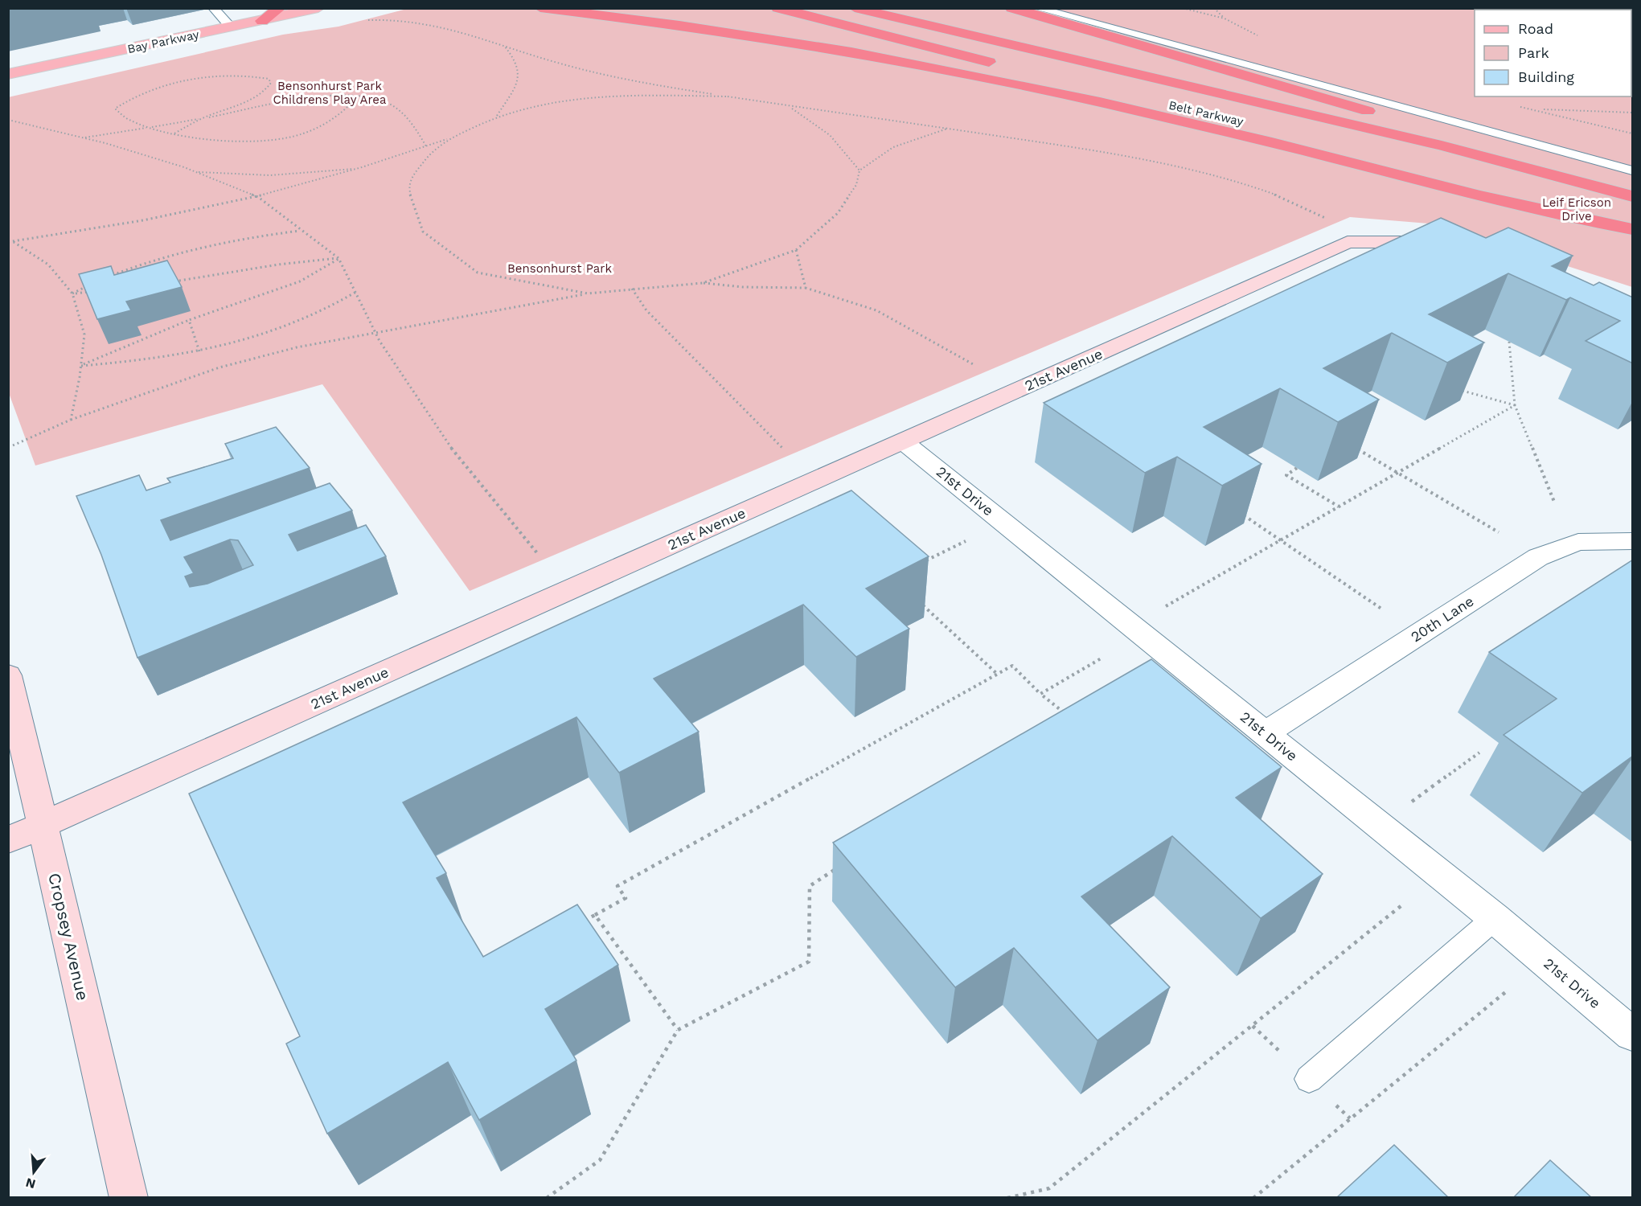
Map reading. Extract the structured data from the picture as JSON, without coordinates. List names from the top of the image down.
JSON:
{
  "streets": {
    "highway": ["Belt Parkway"],
    "main road": ["Bay Parkway"],
    "street": [
      "21st Avenue",
      "21st Drive",
      "20th Lane",
      "Cropsey Avenue"
    ]
  },
  "crossings": [
    ["21st Avenue", "21st Drive"],
    ["21st Avenue", "Cropsey Avenue"],
    ["21st Drive", "20th Lane"]
  ],
  "parks": ["Bensonhurst Park Childrens Play Area", "Leif Ericson Drive", "Bensonhurst Park"],
  "legend": ["Road", "Park", "Building"],
  "north": "bottom"
}
